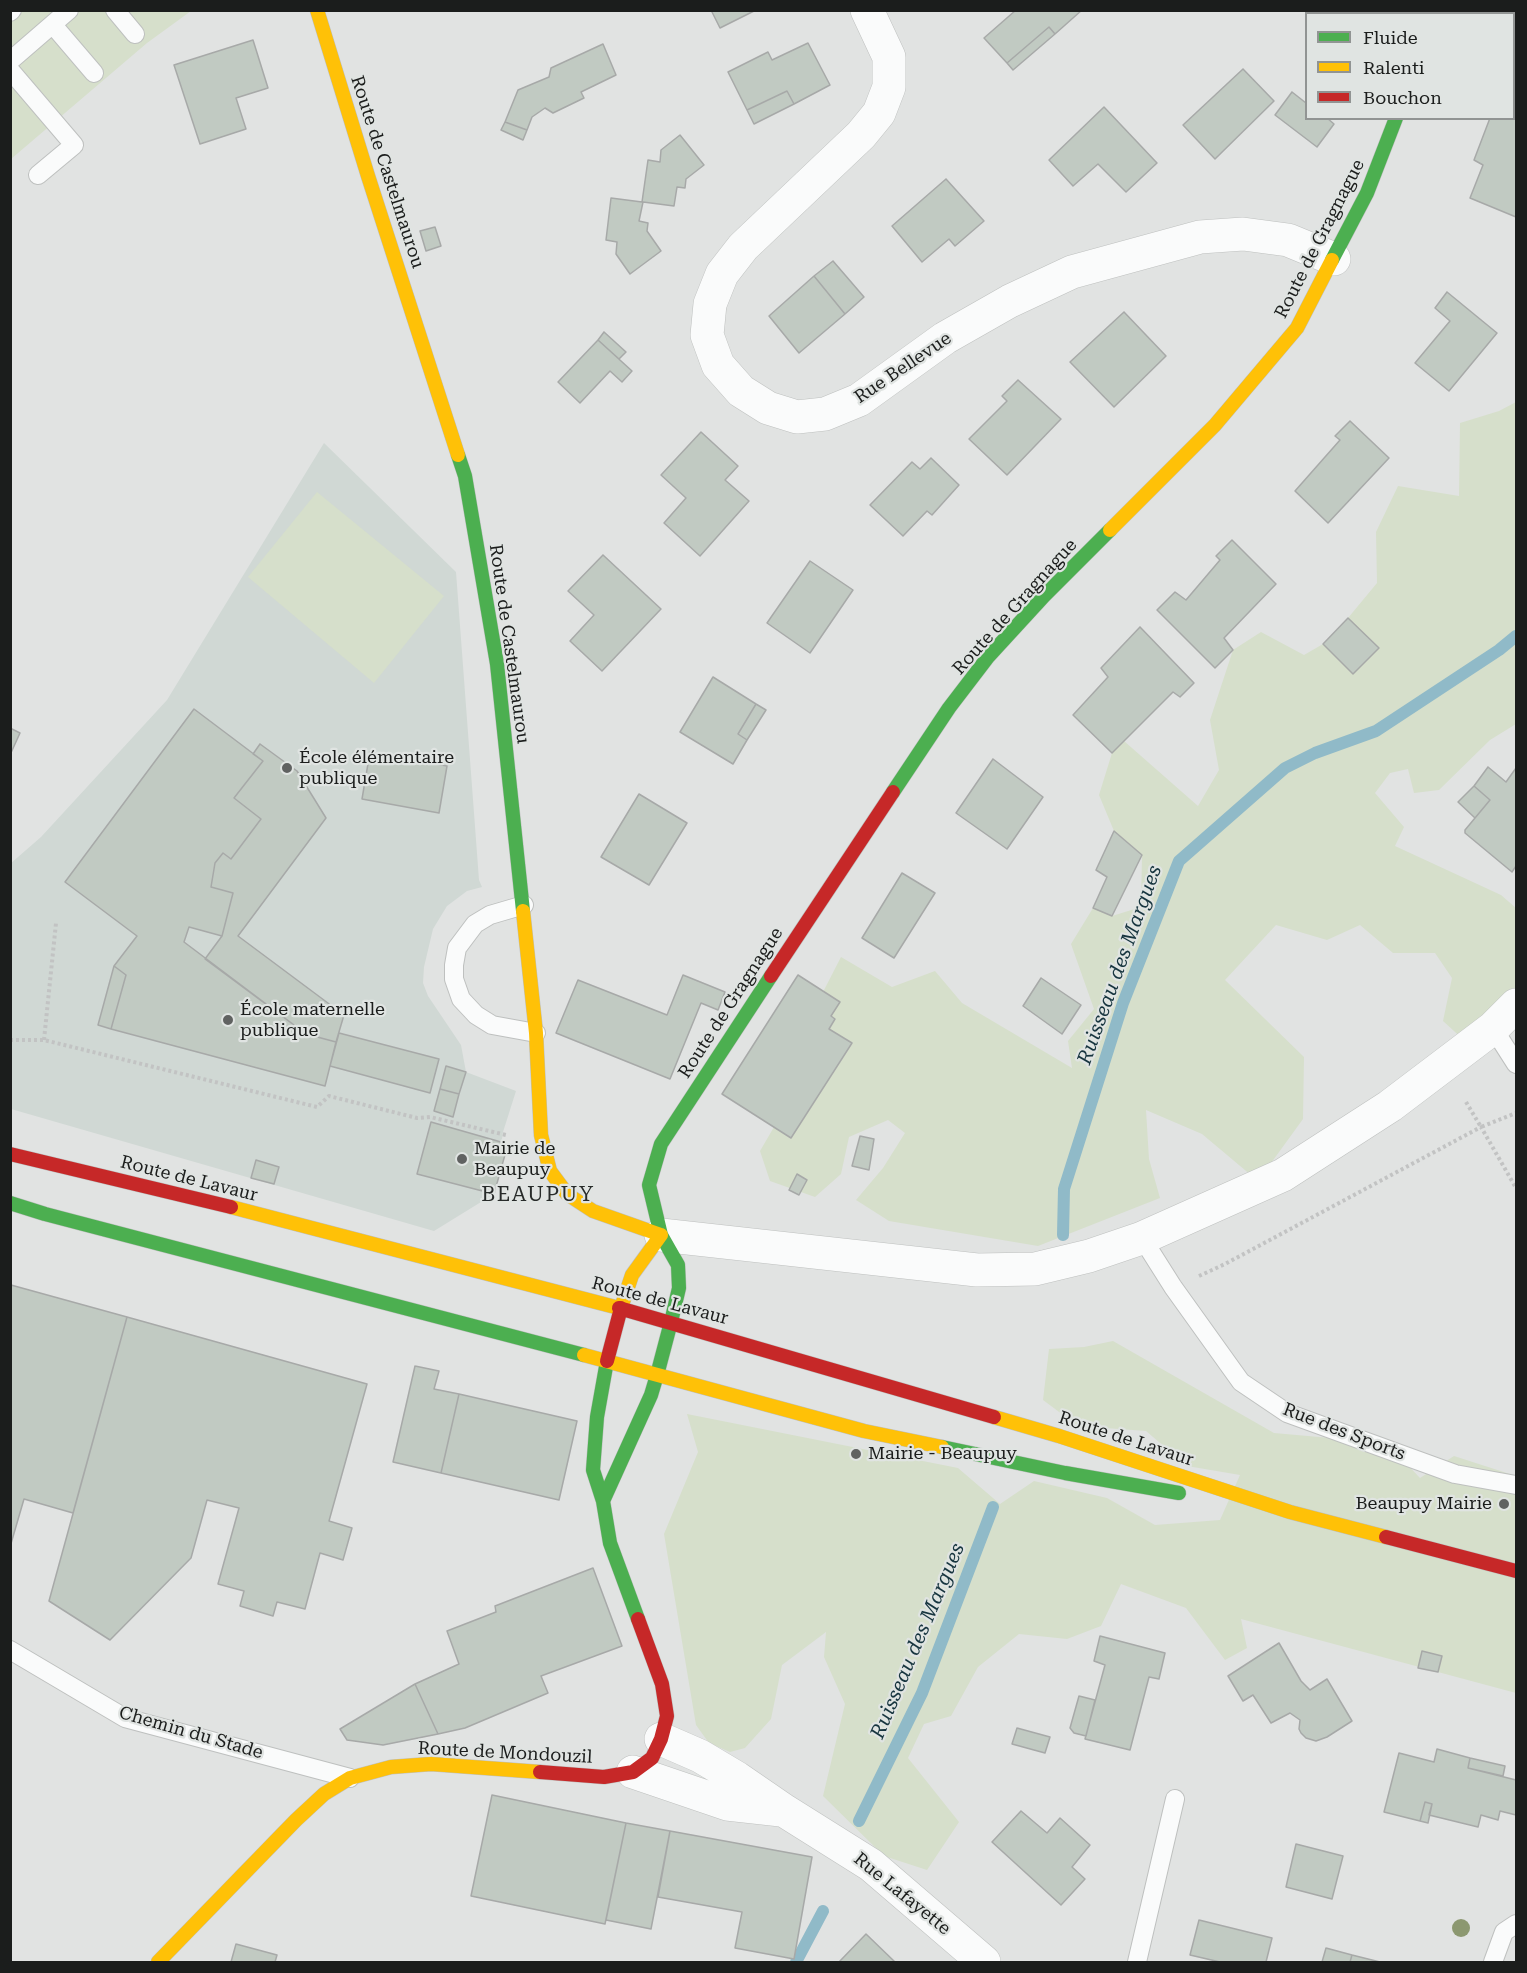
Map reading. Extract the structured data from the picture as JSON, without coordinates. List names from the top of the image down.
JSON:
{
  "streets": {
    "street": [
      "Route de Castelmaurou",
      "Route de Gragnague",
      "Rue Bellevue",
      "Route de Lavaur",
      "Route de Mondouzil",
      "Rue Lafayette"
    ],
    "lane": ["Rue des Sports", "Chemin du Stade"]
  },
  "crossings": [
    ["Route de Castelmaurou", "Route de Gragnague"],
    ["Route de Gragnague", "Rue Bellevue"],
    ["Route de Gragnague", "Route de Lavaur"],
    ["Chemin du Stade", "Route de Mondouzil"],
    ["Route de Mondouzil", "Rue Lafayette"]
  ],
  "districts": ["BEAUPUY"],
  "water": ["Ruisseau des Margues"],
  "places": [
    "École élémentaire publique",
    "École maternelle publique",
    "Mairie de Beaupuy",
    "Mairie - Beaupuy",
    "Beaupuy Mairie"
  ],
  "legend": ["Fluide", "Ralenti", "Bouchon"]
}
